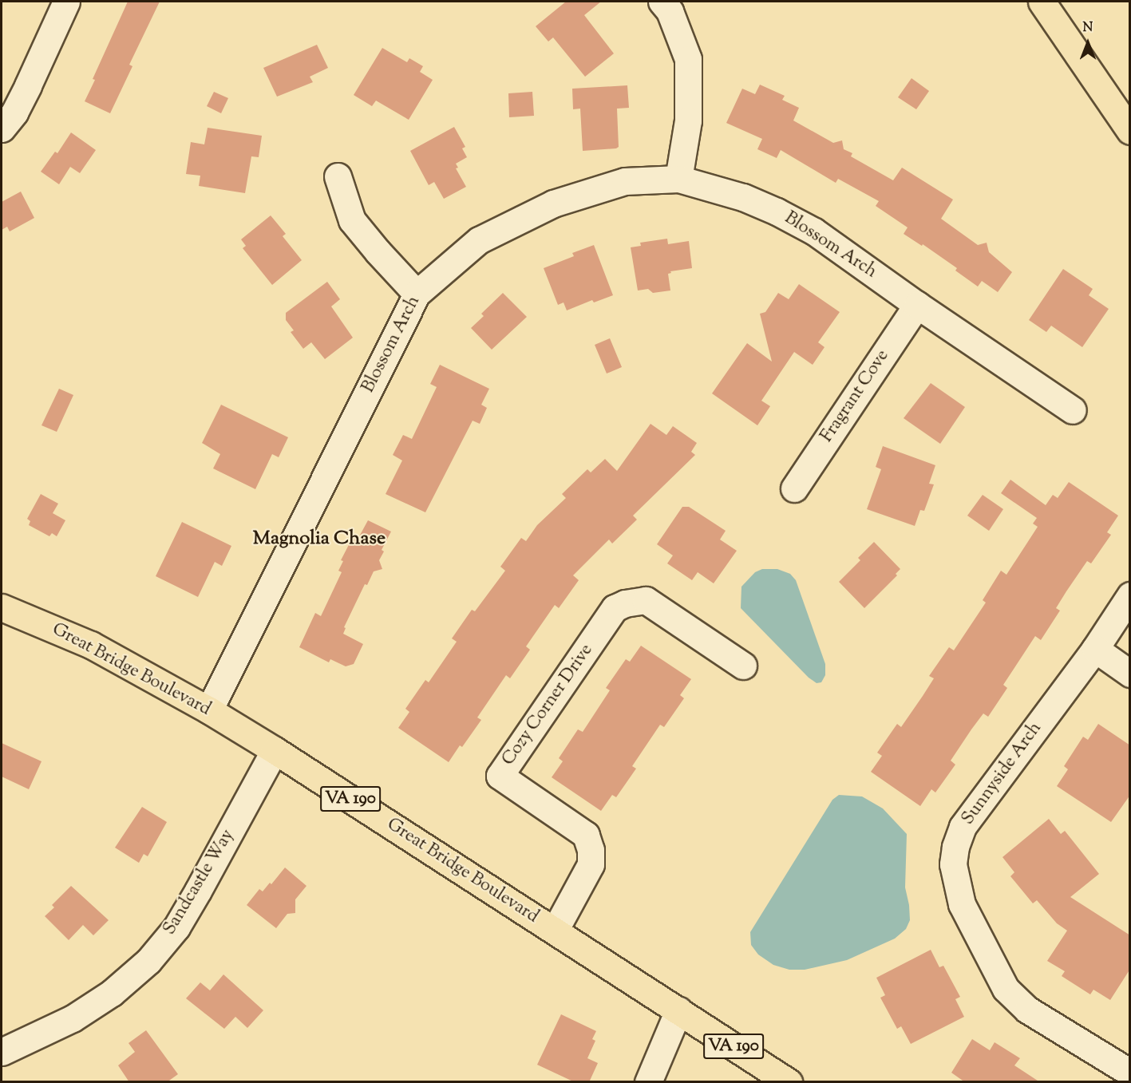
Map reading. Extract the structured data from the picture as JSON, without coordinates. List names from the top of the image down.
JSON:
{
  "streets": {
    "main road": ["Great Bridge Boulevard", "VA 190"],
    "street": [
      "Blossom Arch",
      "Fragrant Cove",
      "Cozy Corner Drive",
      "Sunnyside Arch",
      "Sandcastle Way"
    ]
  },
  "crossings": [
    ["Blossom Arch", "Fragrant Cove"],
    ["Blossom Arch", "Great Bridge Boulevard"],
    ["Great Bridge Boulevard", "Cozy Corner Drive"],
    ["Great Bridge Boulevard", "Sandcastle Way"]
  ],
  "districts": ["Magnolia Chase"],
  "north": "top"
}
